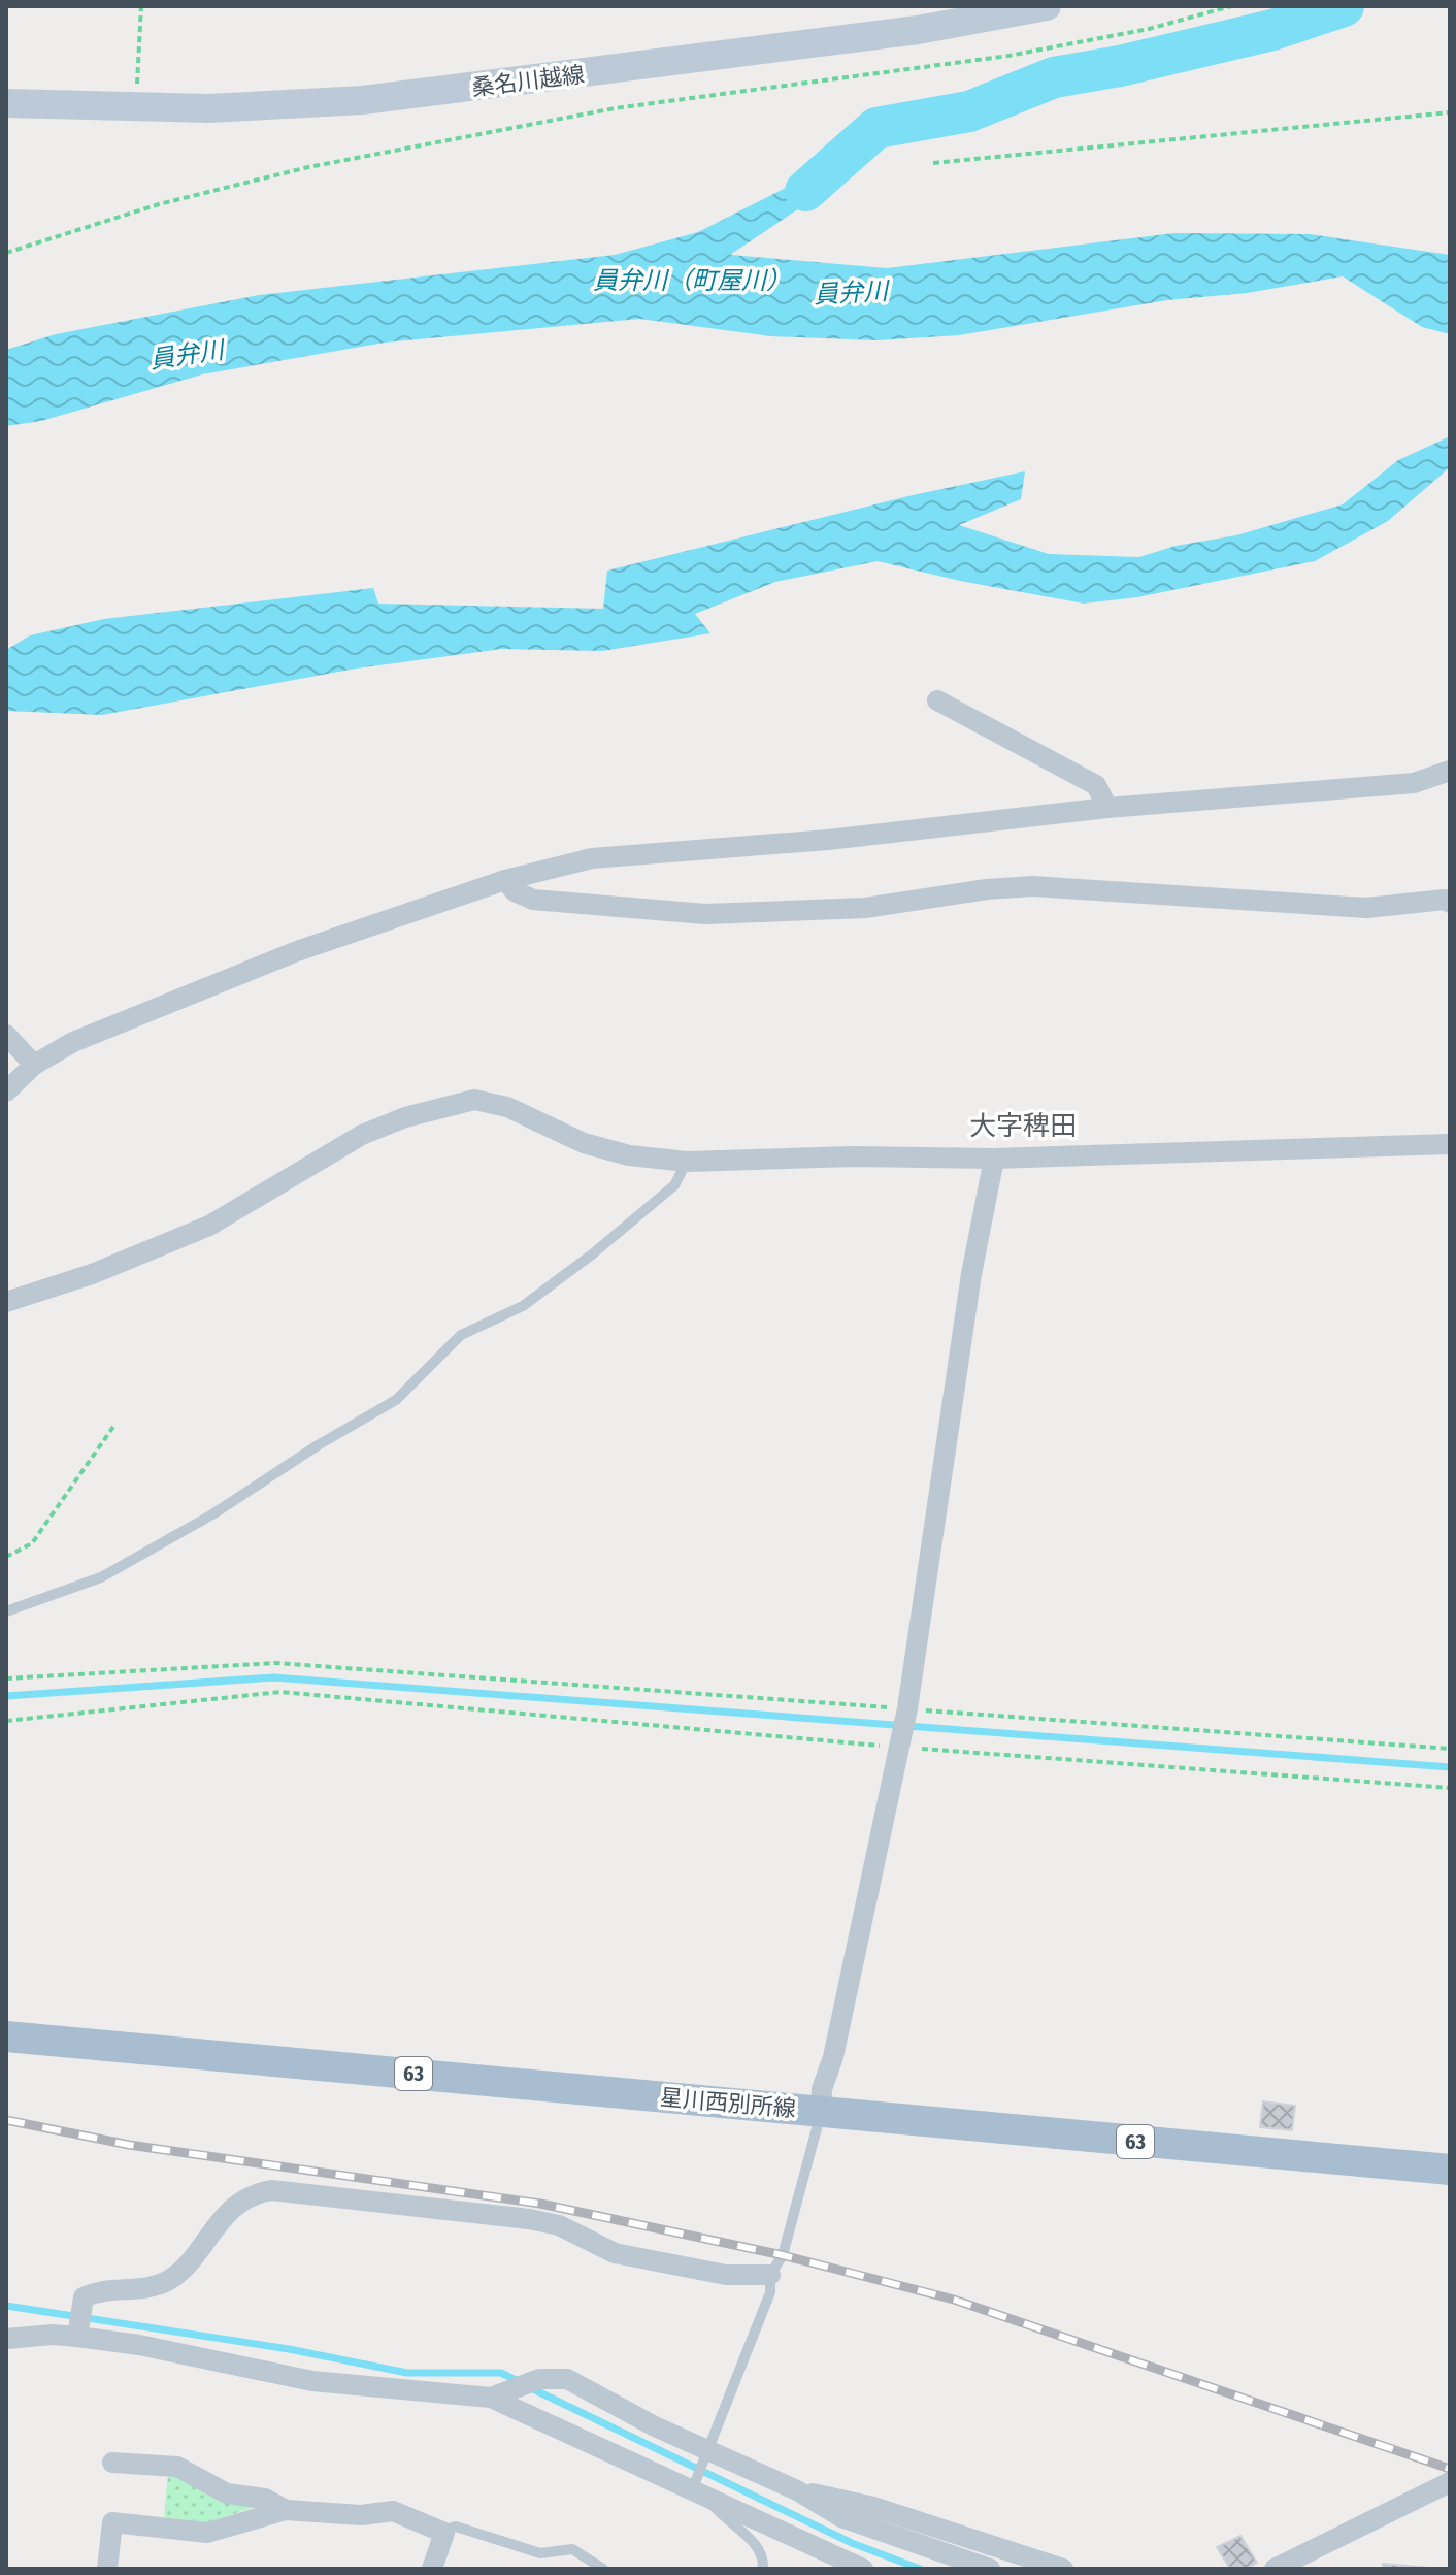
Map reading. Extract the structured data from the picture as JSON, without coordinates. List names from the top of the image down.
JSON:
{
  "streets": {
    "main road": ["桑名川越線", "63", "星川西別所線"]
  },
  "districts": ["大字稗田"],
  "water": ["員弁川（町屋川）", "員弁川"]
}
